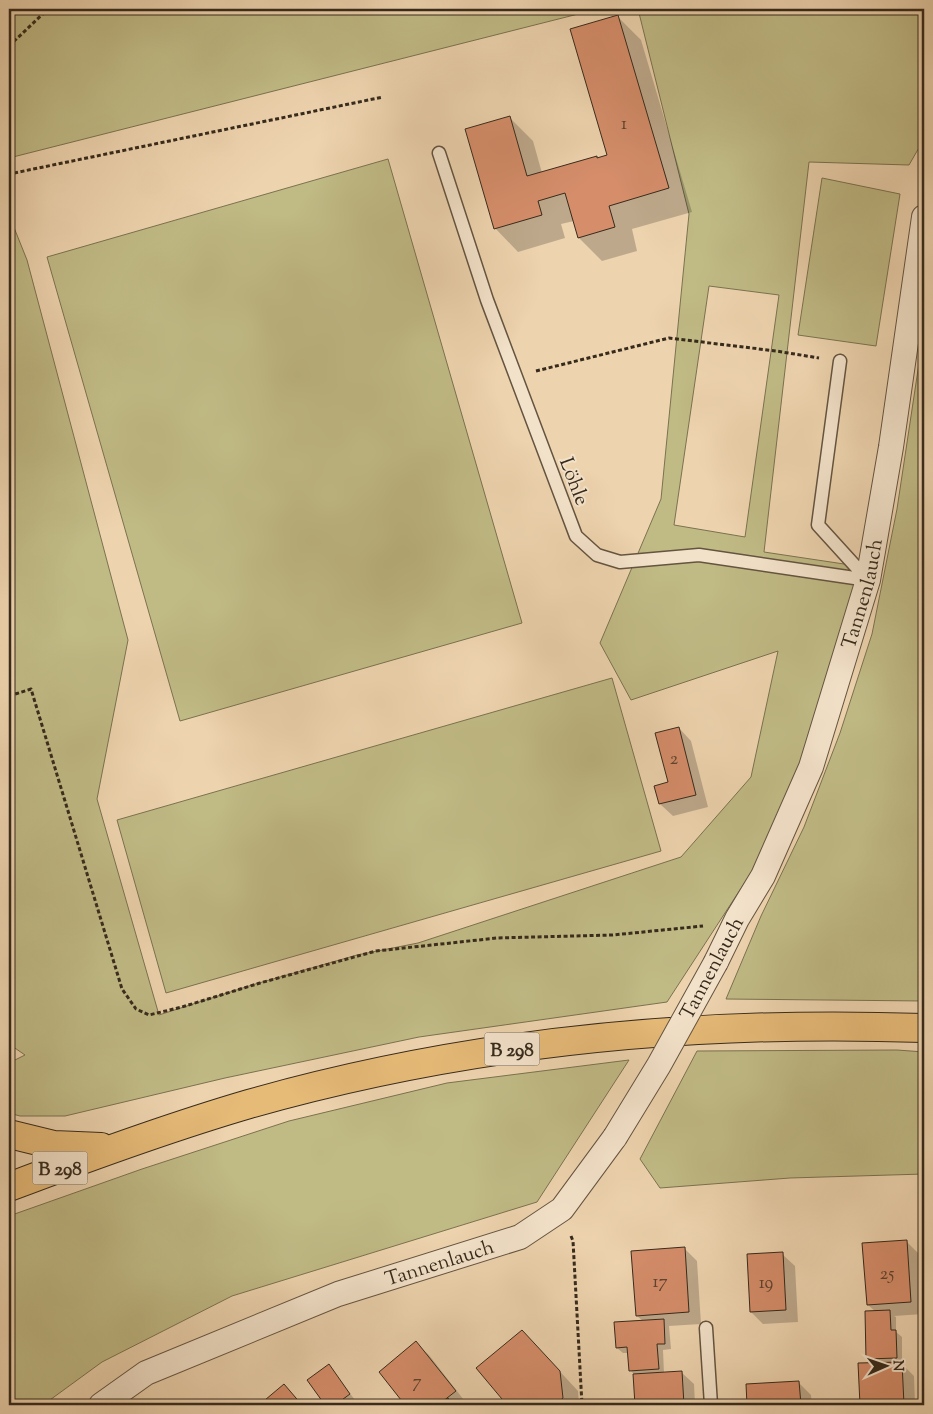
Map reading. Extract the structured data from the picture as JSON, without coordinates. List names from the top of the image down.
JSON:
{
  "streets": {
    "main road": ["B 298"],
    "street": ["Tannenlauch"],
    "lane": ["Löhle"]
  },
  "crossings": [
    ["Löhle", "Tannenlauch"]
  ],
  "house_numbers": [
    "1",
    "2",
    "25",
    "17",
    "19",
    "7"
  ],
  "north": "right"
}
